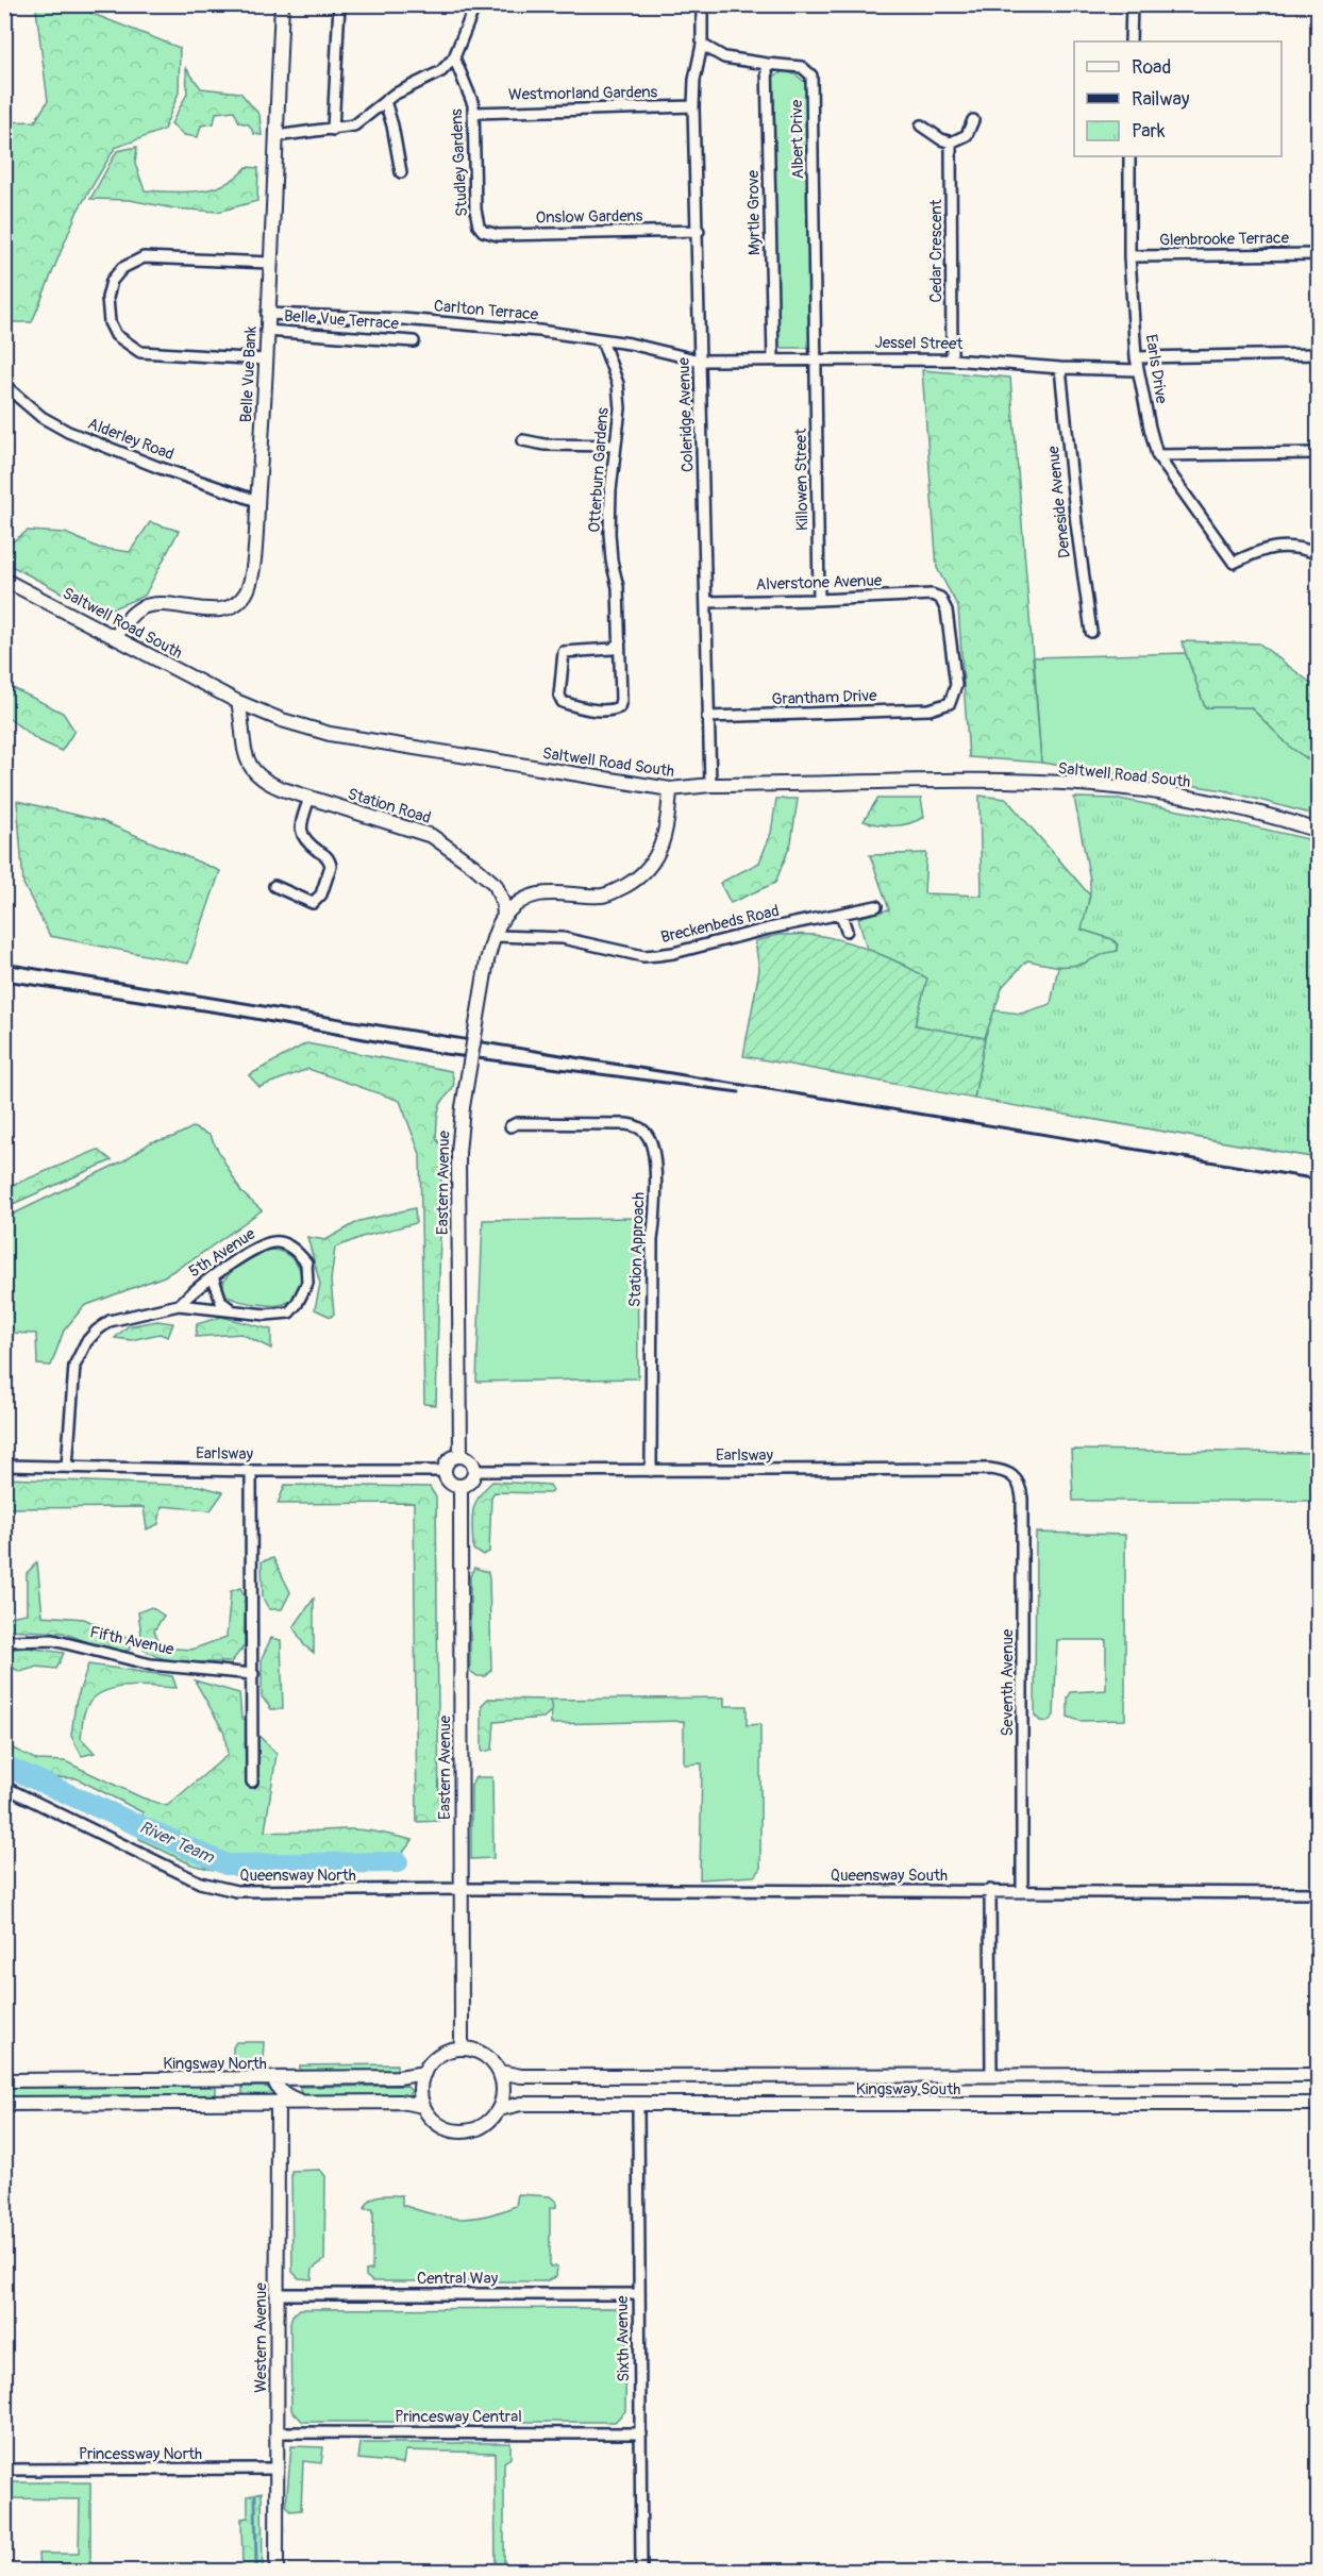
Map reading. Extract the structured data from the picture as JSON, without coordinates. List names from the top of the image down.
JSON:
{
  "streets": {
    "street": [
      "Westmorland Gardens",
      "Albert Drive",
      "Studley Gardens",
      "Myrtle Grove",
      "Onslow Gardens",
      "Glenbrooke Terrace",
      "Cedar Crescent",
      "Carlton Terrace",
      "Belle Vue Terrace",
      "Jessel Street",
      "Earls Drive",
      "Belle Vue Bank",
      "Coleridge Avenue",
      "Alderley Road",
      "Otterburn Gardens",
      "Killowen Street",
      "Deneside Avenue",
      "Alverstone Avenue",
      "Saltwell Road South",
      "Grantham Drive",
      "Station Road",
      "Breckenbeds Road",
      "Eastern Avenue",
      "Station Approach",
      "5th Avenue",
      "Earlsway",
      "Fifth Avenue",
      "Seventh Avenue",
      "Queensway North",
      "Queensway South",
      "Kingsway North",
      "Kingsway South",
      "Central Way",
      "Western Avenue",
      "Sixth Avenue",
      "Princesway Central",
      "Princessway North"
    ]
  },
  "crossings": [
    ["Westmorland Gardens", "Studley Gardens"],
    ["Westmorland Gardens", "Coleridge Avenue"],
    ["Albert Drive", "Myrtle Grove"],
    ["Albert Drive", "Jessel Street"],
    ["Albert Drive", "Coleridge Avenue"],
    ["Albert Drive", "Killowen Street"],
    ["Studley Gardens", "Onslow Gardens"],
    ["Myrtle Grove", "Jessel Street"],
    ["Onslow Gardens", "Coleridge Avenue"],
    ["Glenbrooke Terrace", "Earls Drive"],
    ["Cedar Crescent", "Jessel Street"],
    ["Carlton Terrace", "Jessel Street"],
    ["Carlton Terrace", "Belle Vue Bank"],
    ["Carlton Terrace", "Coleridge Avenue"],
    ["Carlton Terrace", "Otterburn Gardens"],
    ["Belle Vue Terrace", "Belle Vue Bank"],
    ["Jessel Street", "Earls Drive"],
    ["Jessel Street", "Coleridge Avenue"],
    ["Jessel Street", "Killowen Street"],
    ["Jessel Street", "Deneside Avenue"],
    ["Belle Vue Bank", "Alderley Road"],
    ["Belle Vue Bank", "Saltwell Road South"],
    ["Coleridge Avenue", "Alverstone Avenue"],
    ["Coleridge Avenue", "Saltwell Road South"],
    ["Coleridge Avenue", "Grantham Drive"],
    ["Killowen Street", "Alverstone Avenue"],
    ["Alverstone Avenue", "Grantham Drive"],
    ["Saltwell Road South", "Station Road"],
    ["Station Road", "Eastern Avenue"],
    ["Breckenbeds Road", "Eastern Avenue"],
    ["Eastern Avenue", "Earlsway"],
    ["Eastern Avenue", "Queensway North"],
    ["Eastern Avenue", "Queensway South"],
    ["Eastern Avenue", "Kingsway North"],
    ["Eastern Avenue", "Kingsway South"],
    ["Station Approach", "Earlsway"],
    ["5th Avenue", "Earlsway"],
    ["Earlsway", "Seventh Avenue"],
    ["Seventh Avenue", "Queensway South"],
    ["Queensway North", "Queensway South"],
    ["Kingsway North", "Kingsway South"],
    ["Kingsway South", "Sixth Avenue"],
    ["Central Way", "Western Avenue"],
    ["Central Way", "Sixth Avenue"],
    ["Western Avenue", "Princesway Central"],
    ["Western Avenue", "Princessway North"],
    ["Sixth Avenue", "Princesway Central"]
  ],
  "water": ["River Team"],
  "legend": ["Road", "Railway", "Park"]
}
